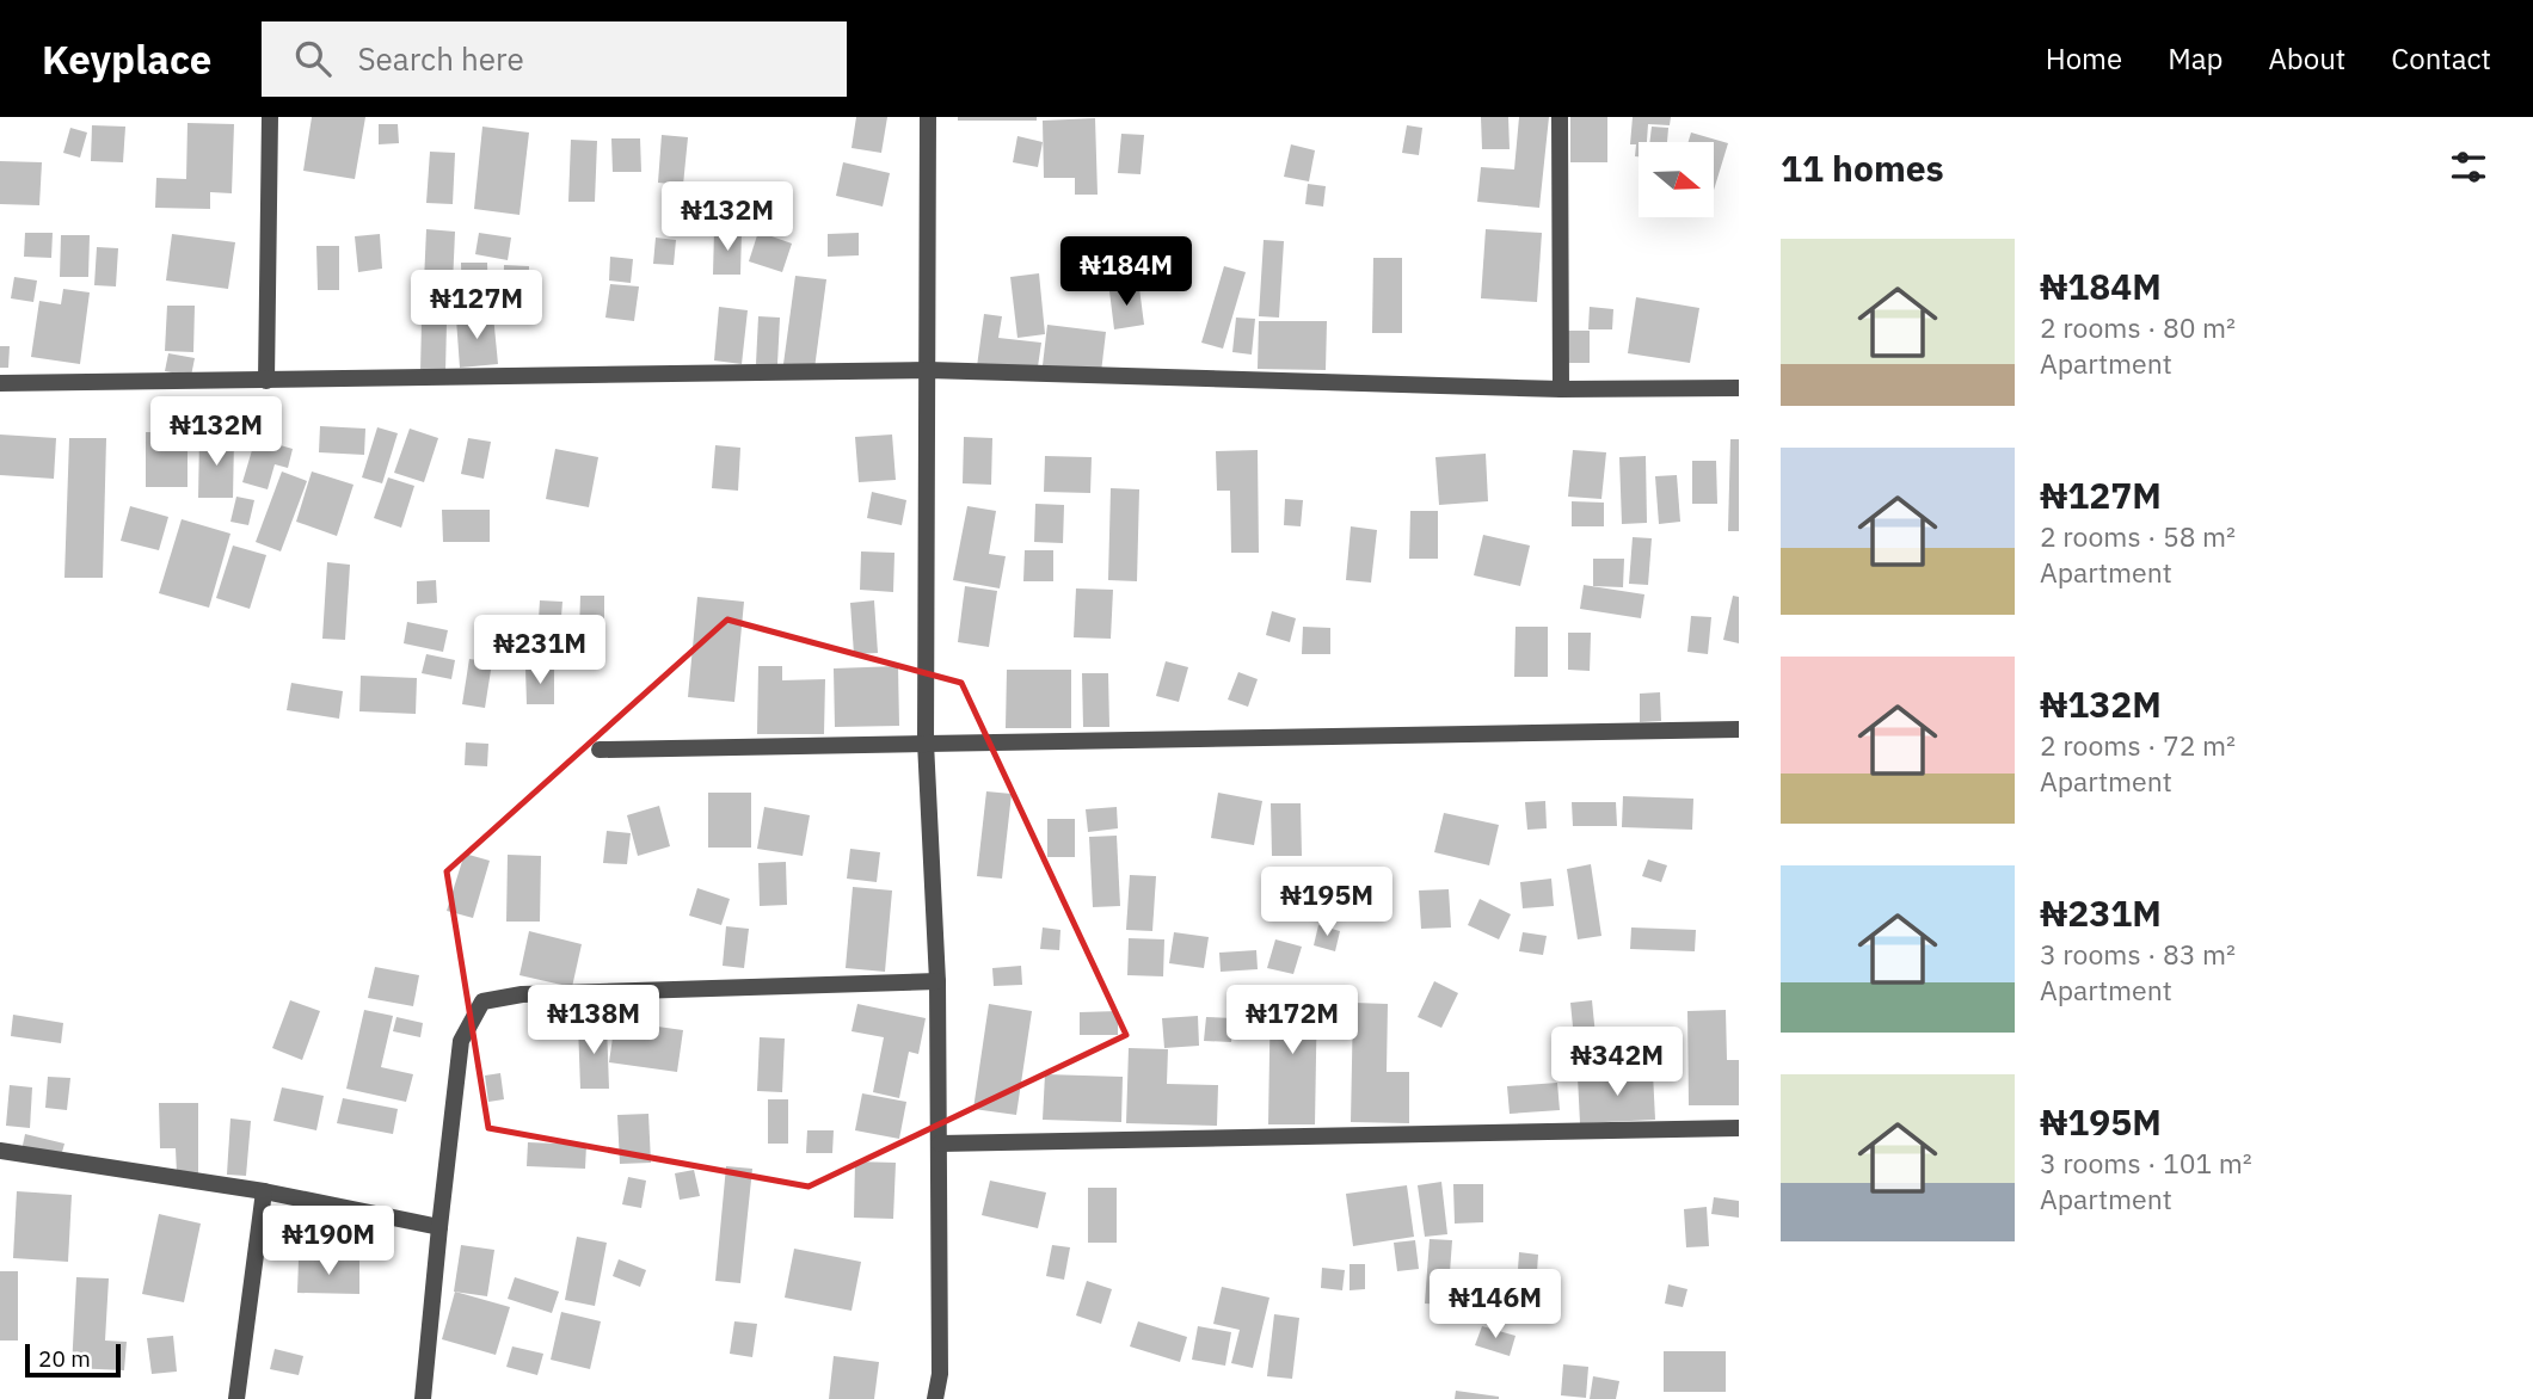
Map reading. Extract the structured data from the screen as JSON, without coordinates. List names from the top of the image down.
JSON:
{
  "scale_bar": "20 m",
  "north": "right",
  "page": {
    "header": "Keyplace",
    "search": "Search here",
    "nav": [
      "Home",
      "Map",
      "About",
      "Contact"
    ],
    "heading": "11 homes",
    "price": [
      "₦132M",
      "₦184M",
      "₦127M",
      "₦132M",
      "₦231M",
      "₦195M",
      "₦138M",
      "₦172M",
      "₦342M",
      "₦190M",
      "₦146M"
    ],
    "list": [
      {
        "name": "₦184M",
        "note": "2 rooms · 80 m² · Apartment"
      },
      {
        "name": "₦127M",
        "note": "2 rooms · 58 m² · Apartment"
      },
      {
        "name": "₦132M",
        "note": "2 rooms · 72 m² · Apartment"
      },
      {
        "name": "₦231M",
        "note": "3 rooms · 83 m² · Apartment"
      },
      {
        "name": "₦195M",
        "note": "3 rooms · 101 m² · Apartment"
      }
    ],
    "scale": "20 m"
  }
}
